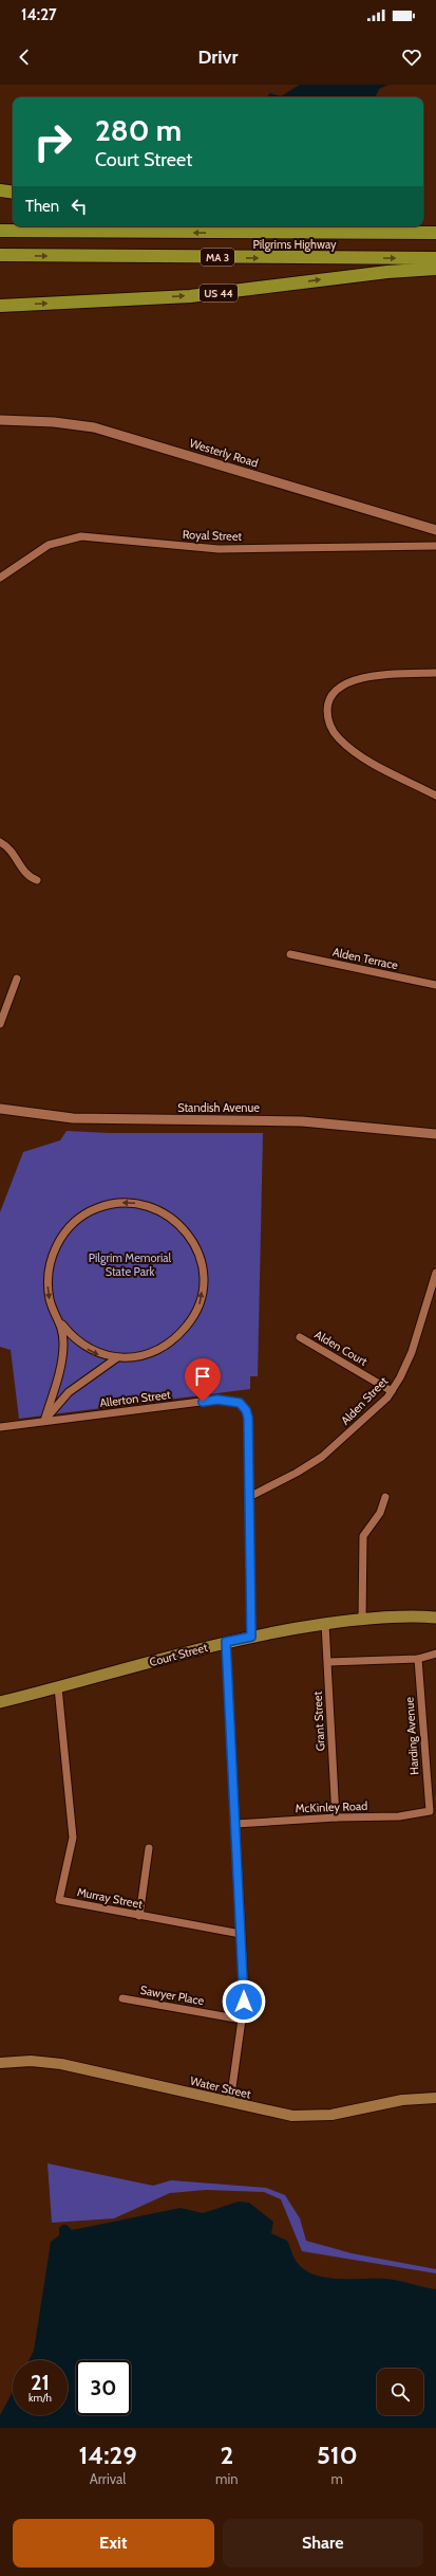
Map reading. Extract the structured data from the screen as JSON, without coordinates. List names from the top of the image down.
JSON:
{
  "streets": {
    "highway": ["Pilgrims Highway", "MA 3", "US 44"],
    "main road": ["Court Street", "Water Street"],
    "street": [
      "Westerly Road",
      "Royal Street",
      "Alden Terrace",
      "Standish Avenue",
      "Alden Court",
      "Allerton Street",
      "Alden Street",
      "Grant Street",
      "Harding Avenue",
      "McKinley Road",
      "Murray Street",
      "Sawyer Place"
    ]
  },
  "crossings": [
    ["Alden Court", "Alden Street"],
    ["Allerton Street", "Alden Street"],
    ["Allerton Street", "Court Street"],
    ["Court Street", "Grant Street"],
    ["Court Street", "Murray Street"],
    ["Grant Street", "McKinley Road"],
    ["Harding Avenue", "McKinley Road"]
  ],
  "parks": ["Pilgrim Memorial State Park"],
  "page": {
    "status": "14:27",
    "header": "Drivr",
    "turn": ["280 m", "Court Street"],
    "then": "Then",
    "speed": "21 km/h",
    "limit": "30",
    "eta": [
      "14:29",
      "Arrival",
      "2",
      "min",
      "510",
      "m"
    ],
    "buttons": ["Exit", "Share"]
  }
}
